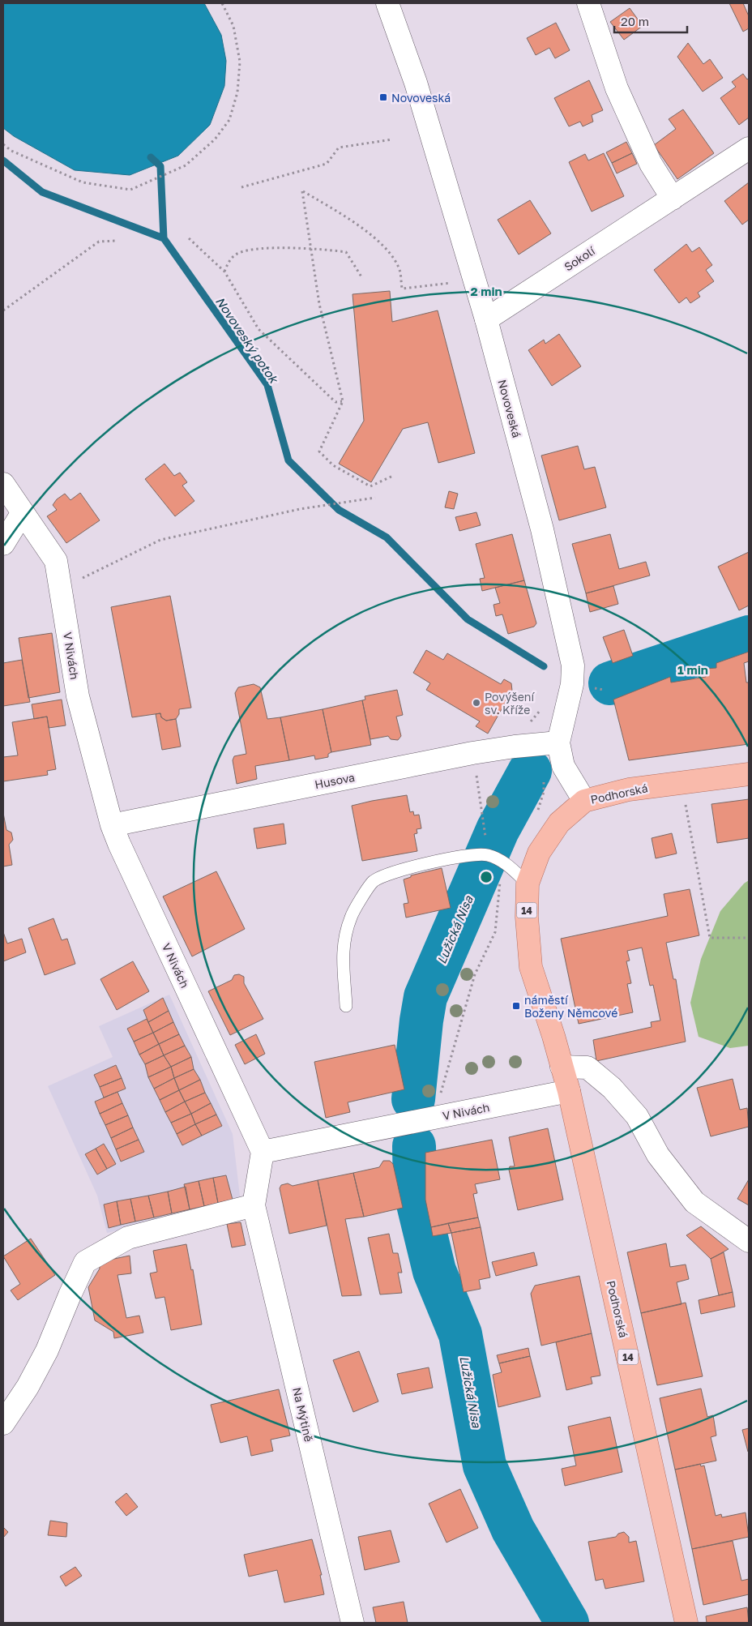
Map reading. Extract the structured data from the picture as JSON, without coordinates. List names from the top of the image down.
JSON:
{
  "streets": {
    "main road": ["Podhorská", "14"],
    "street": [
      "Sokolí",
      "Novoveská",
      "V Nivách",
      "Husova",
      "Na Mýtině"
    ]
  },
  "crossings": [
    ["Sokolí", "Novoveská"],
    ["Novoveská", "Husova"],
    ["V Nivách", "Husova"],
    ["V Nivách", "Podhorská"],
    ["V Nivách", "Na Mýtině"]
  ],
  "water": ["Novoveský potok", "Lužická Nisa"],
  "places": {
    "transit": ["Novoveská", "náměstí Boženy Němcové"],
    "other": ["Povýšení sv. Kříže"]
  },
  "scale_bar": "20 m",
  "rings": ["2 min", "1 min"]
}
